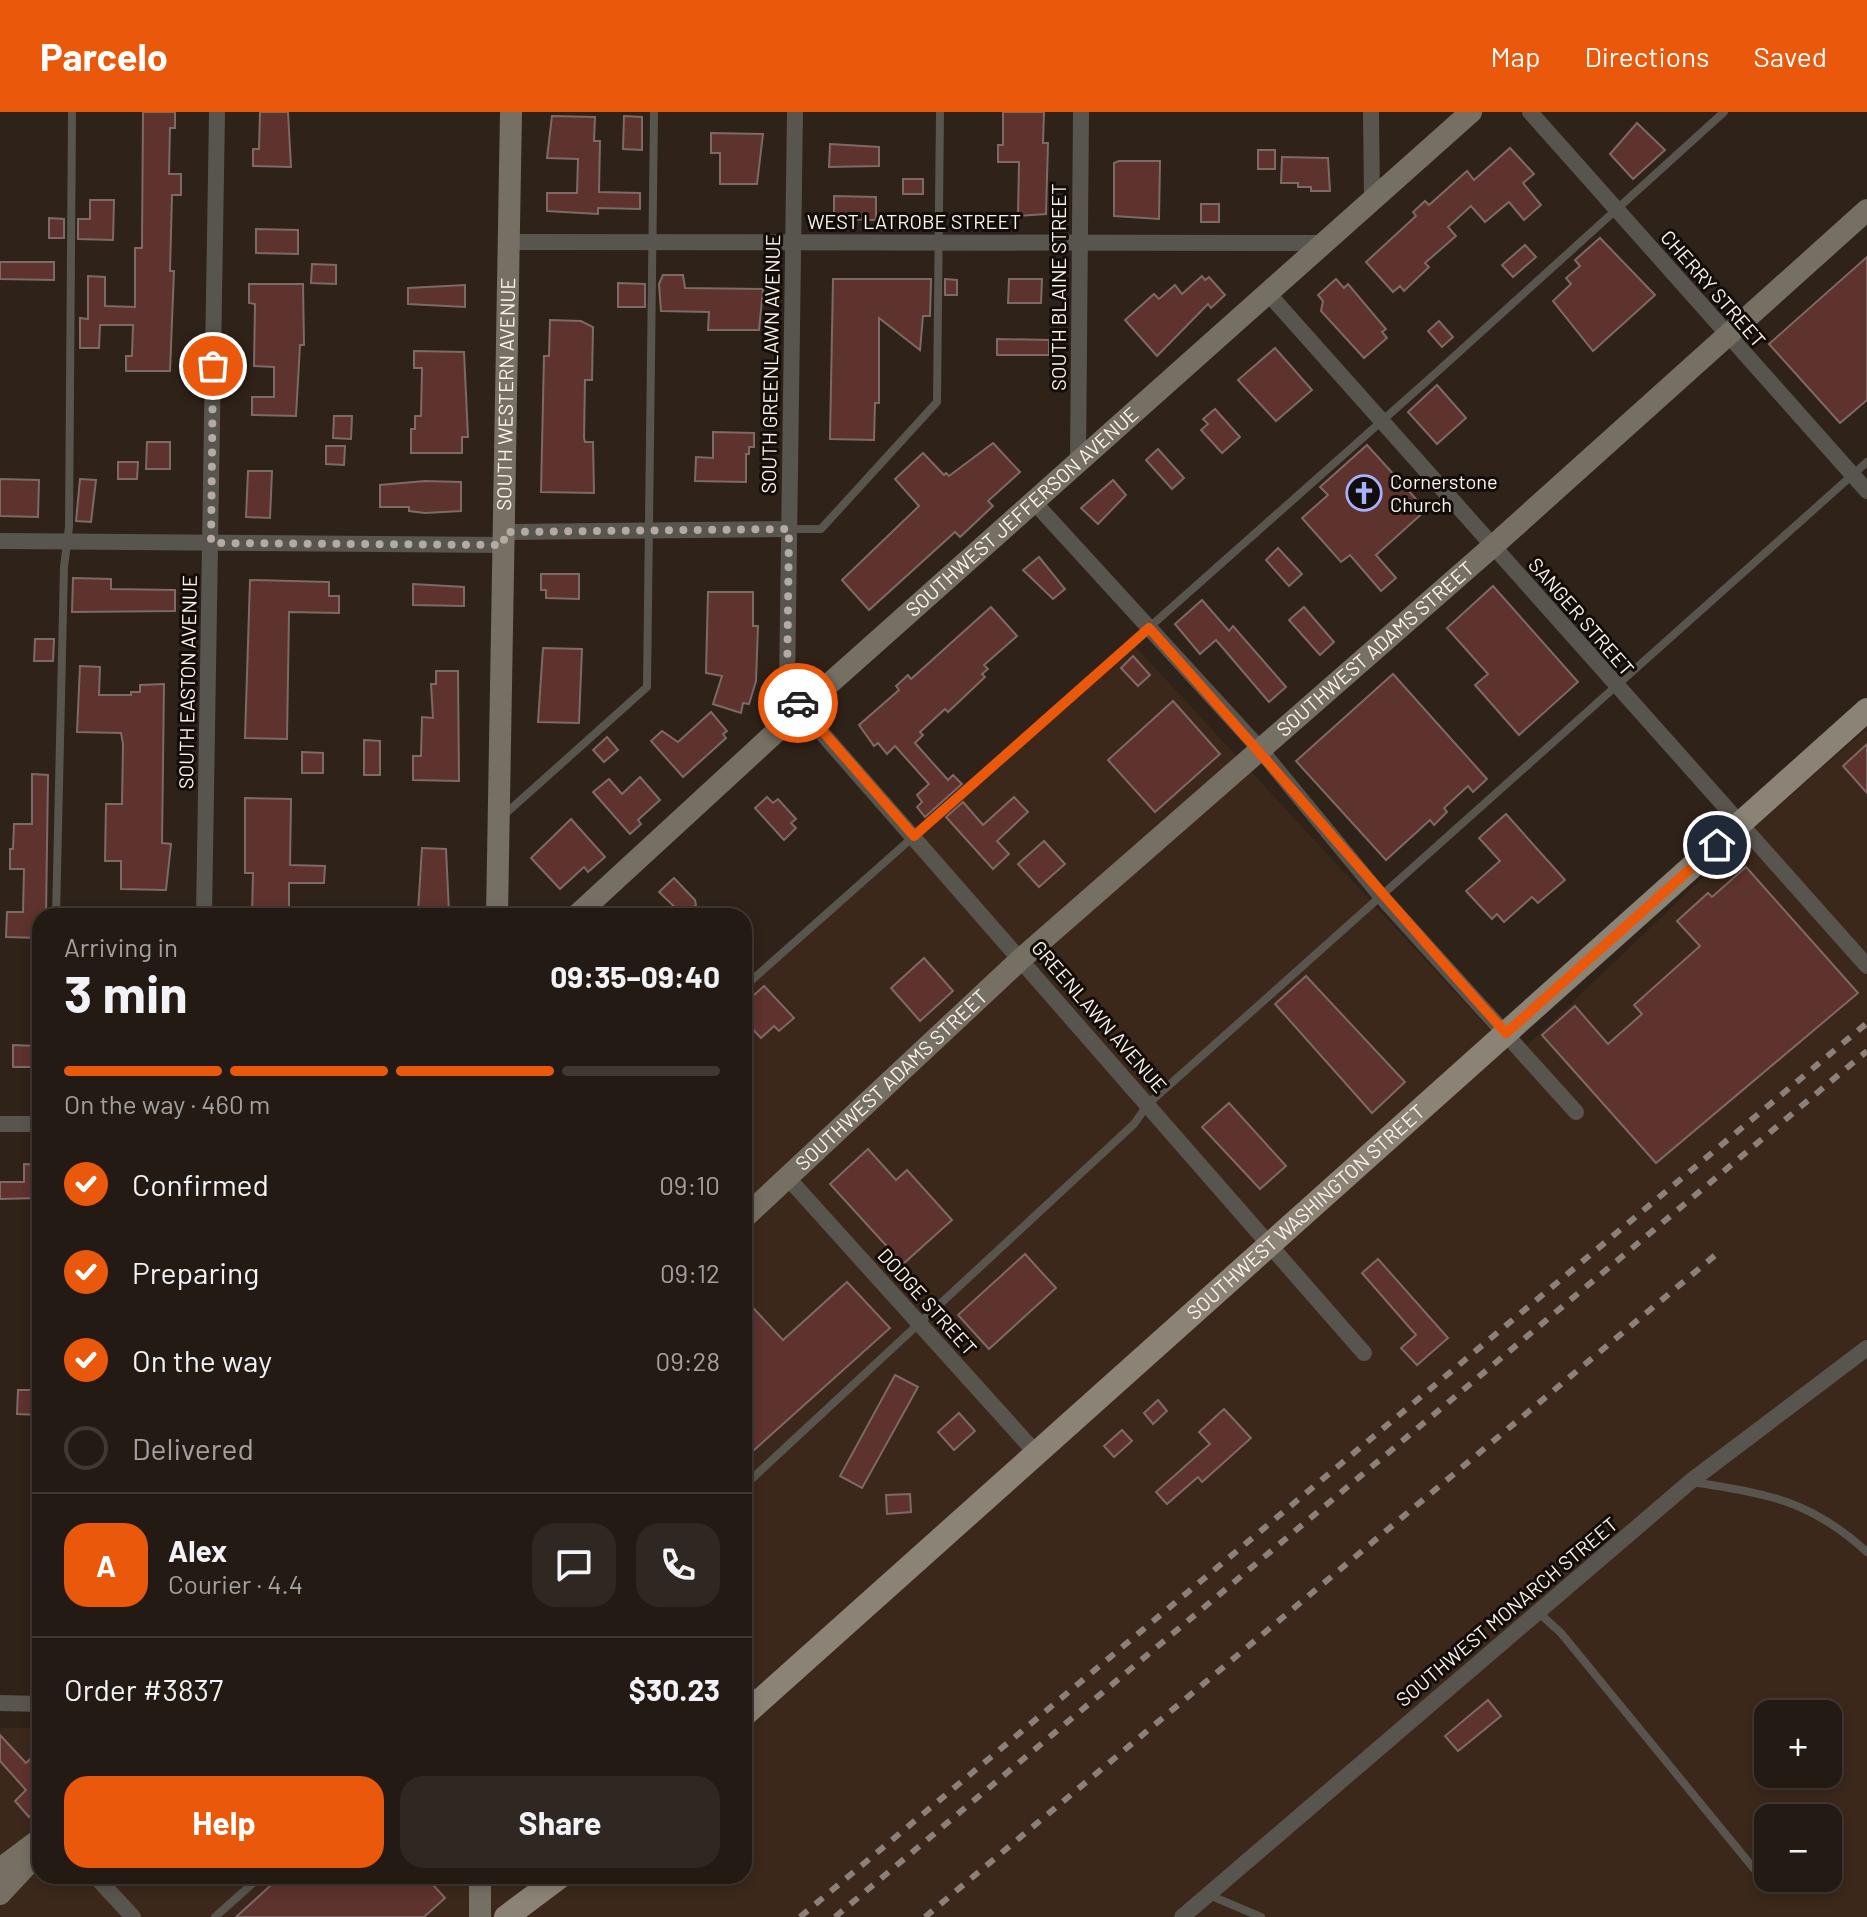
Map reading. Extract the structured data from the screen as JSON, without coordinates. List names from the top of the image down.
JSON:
{
  "streets": {
    "main road": [
      "SOUTH WESTERN AVENUE",
      "SOUTHWEST JEFFERSON AVENUE",
      "SOUTHWEST ADAMS STREET",
      "SOUTHWEST WASHINGTON STREET"
    ],
    "street": [
      "WEST LATROBE STREET",
      "SOUTH BLAINE STREET",
      "CHERRY STREET",
      "SOUTH GREENLAWN AVENUE",
      "SANGER STREET",
      "SOUTH EASTON AVENUE",
      "GREENLAWN AVENUE",
      "DODGE STREET",
      "SOUTHWEST MONARCH STREET"
    ]
  },
  "crossings": [
    ["WEST LATROBE STREET", "SOUTH BLAINE STREET"],
    ["WEST LATROBE STREET", "SOUTH GREENLAWN AVENUE"],
    ["WEST LATROBE STREET", "SOUTH WESTERN AVENUE"],
    ["WEST LATROBE STREET", "SOUTHWEST JEFFERSON AVENUE"],
    ["SOUTH BLAINE STREET", "SOUTHWEST JEFFERSON AVENUE"],
    ["CHERRY STREET", "SOUTHWEST ADAMS STREET"],
    ["SOUTH GREENLAWN AVENUE", "SOUTHWEST JEFFERSON AVENUE"],
    ["SOUTH GREENLAWN AVENUE", "GREENLAWN AVENUE"],
    ["SOUTHWEST JEFFERSON AVENUE", "SANGER STREET"],
    ["SOUTHWEST JEFFERSON AVENUE", "GREENLAWN AVENUE"],
    ["SANGER STREET", "SOUTHWEST ADAMS STREET"],
    ["SANGER STREET", "SOUTHWEST WASHINGTON STREET"],
    ["SOUTHWEST ADAMS STREET", "GREENLAWN AVENUE"],
    ["SOUTHWEST ADAMS STREET", "DODGE STREET"],
    ["GREENLAWN AVENUE", "SOUTHWEST WASHINGTON STREET"],
    ["SOUTHWEST WASHINGTON STREET", "DODGE STREET"]
  ],
  "places": {
    "church": ["Cornerstone Church"]
  },
  "page": {
    "header": "Parcelo",
    "nav": ["Map", "Directions", "Saved"],
    "heading": ["3 min", "Arriving in", "09:35–09:40"],
    "panel": [
      "Alex",
      "Courier · 4.4",
      "Order #3837",
      "$30.23"
    ],
    "bar": "On the way · 460 m",
    "list": [
      ["Confirmed", "09:10"],
      ["Preparing", "09:12"],
      ["On the way", "09:28"],
      "Delivered"
    ],
    "round": "A",
    "map_buttons": ["+", "−"],
    "buttons": ["Help", "Share"]
  }
}
